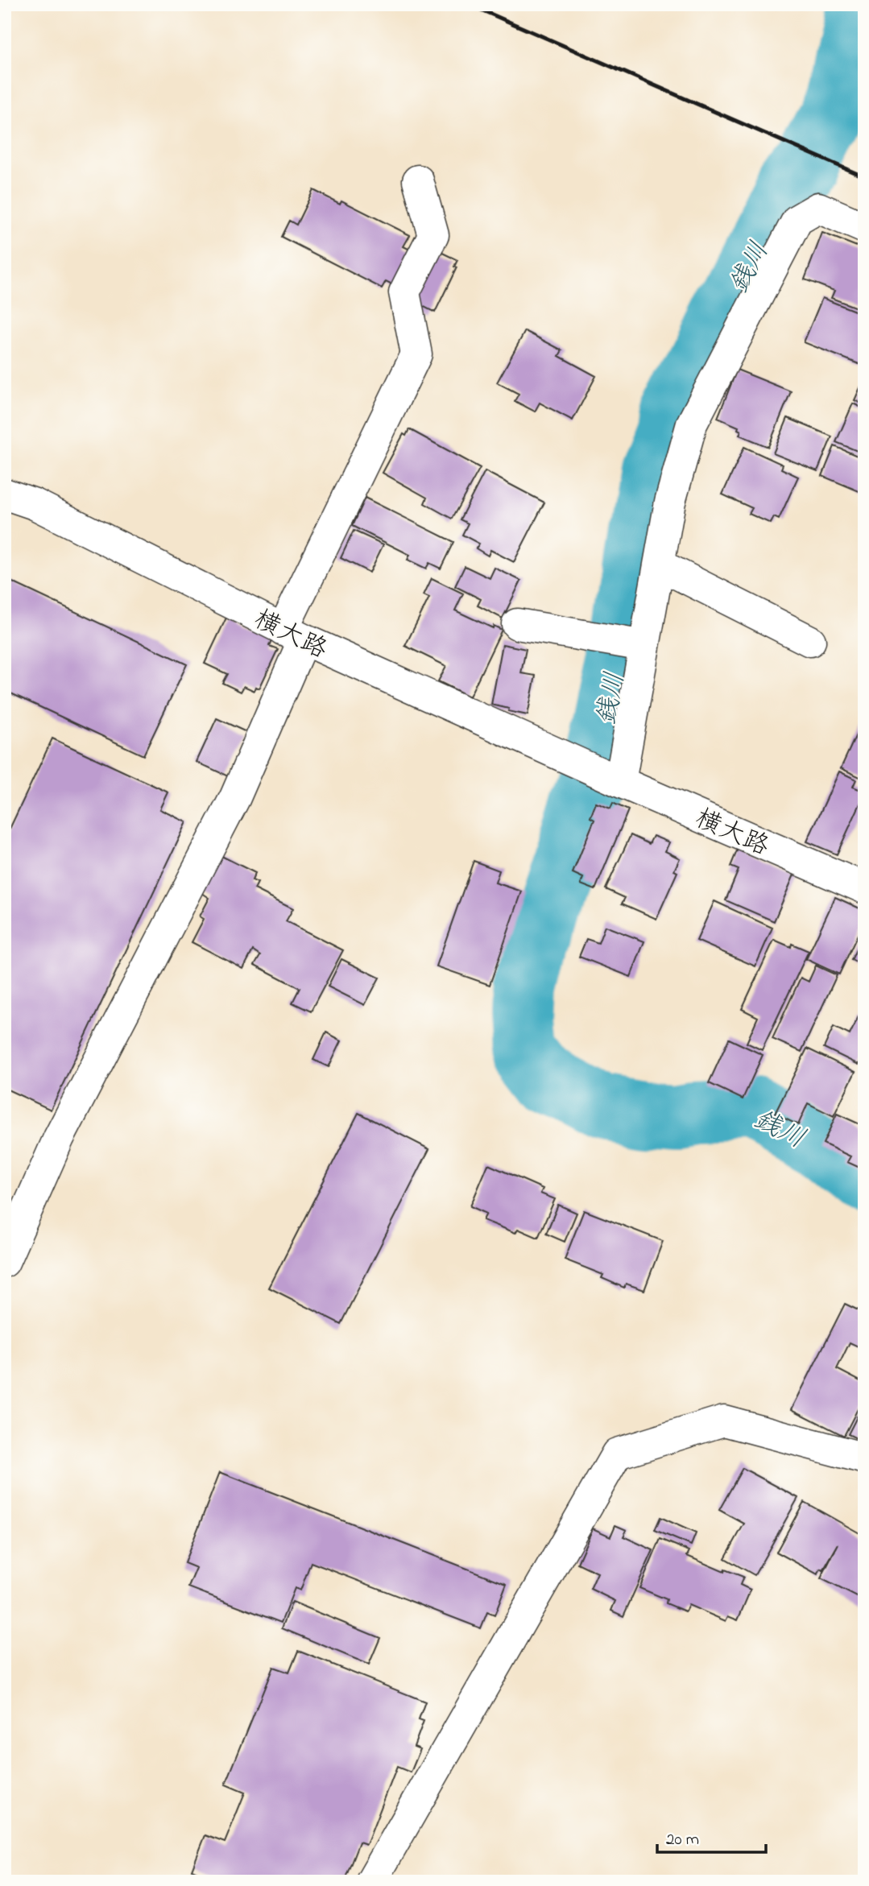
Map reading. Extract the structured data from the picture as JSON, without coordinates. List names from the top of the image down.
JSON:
{
  "streets": {
    "street": ["横大路"]
  },
  "water": ["銭川"],
  "scale_bar": "20 m"
}
